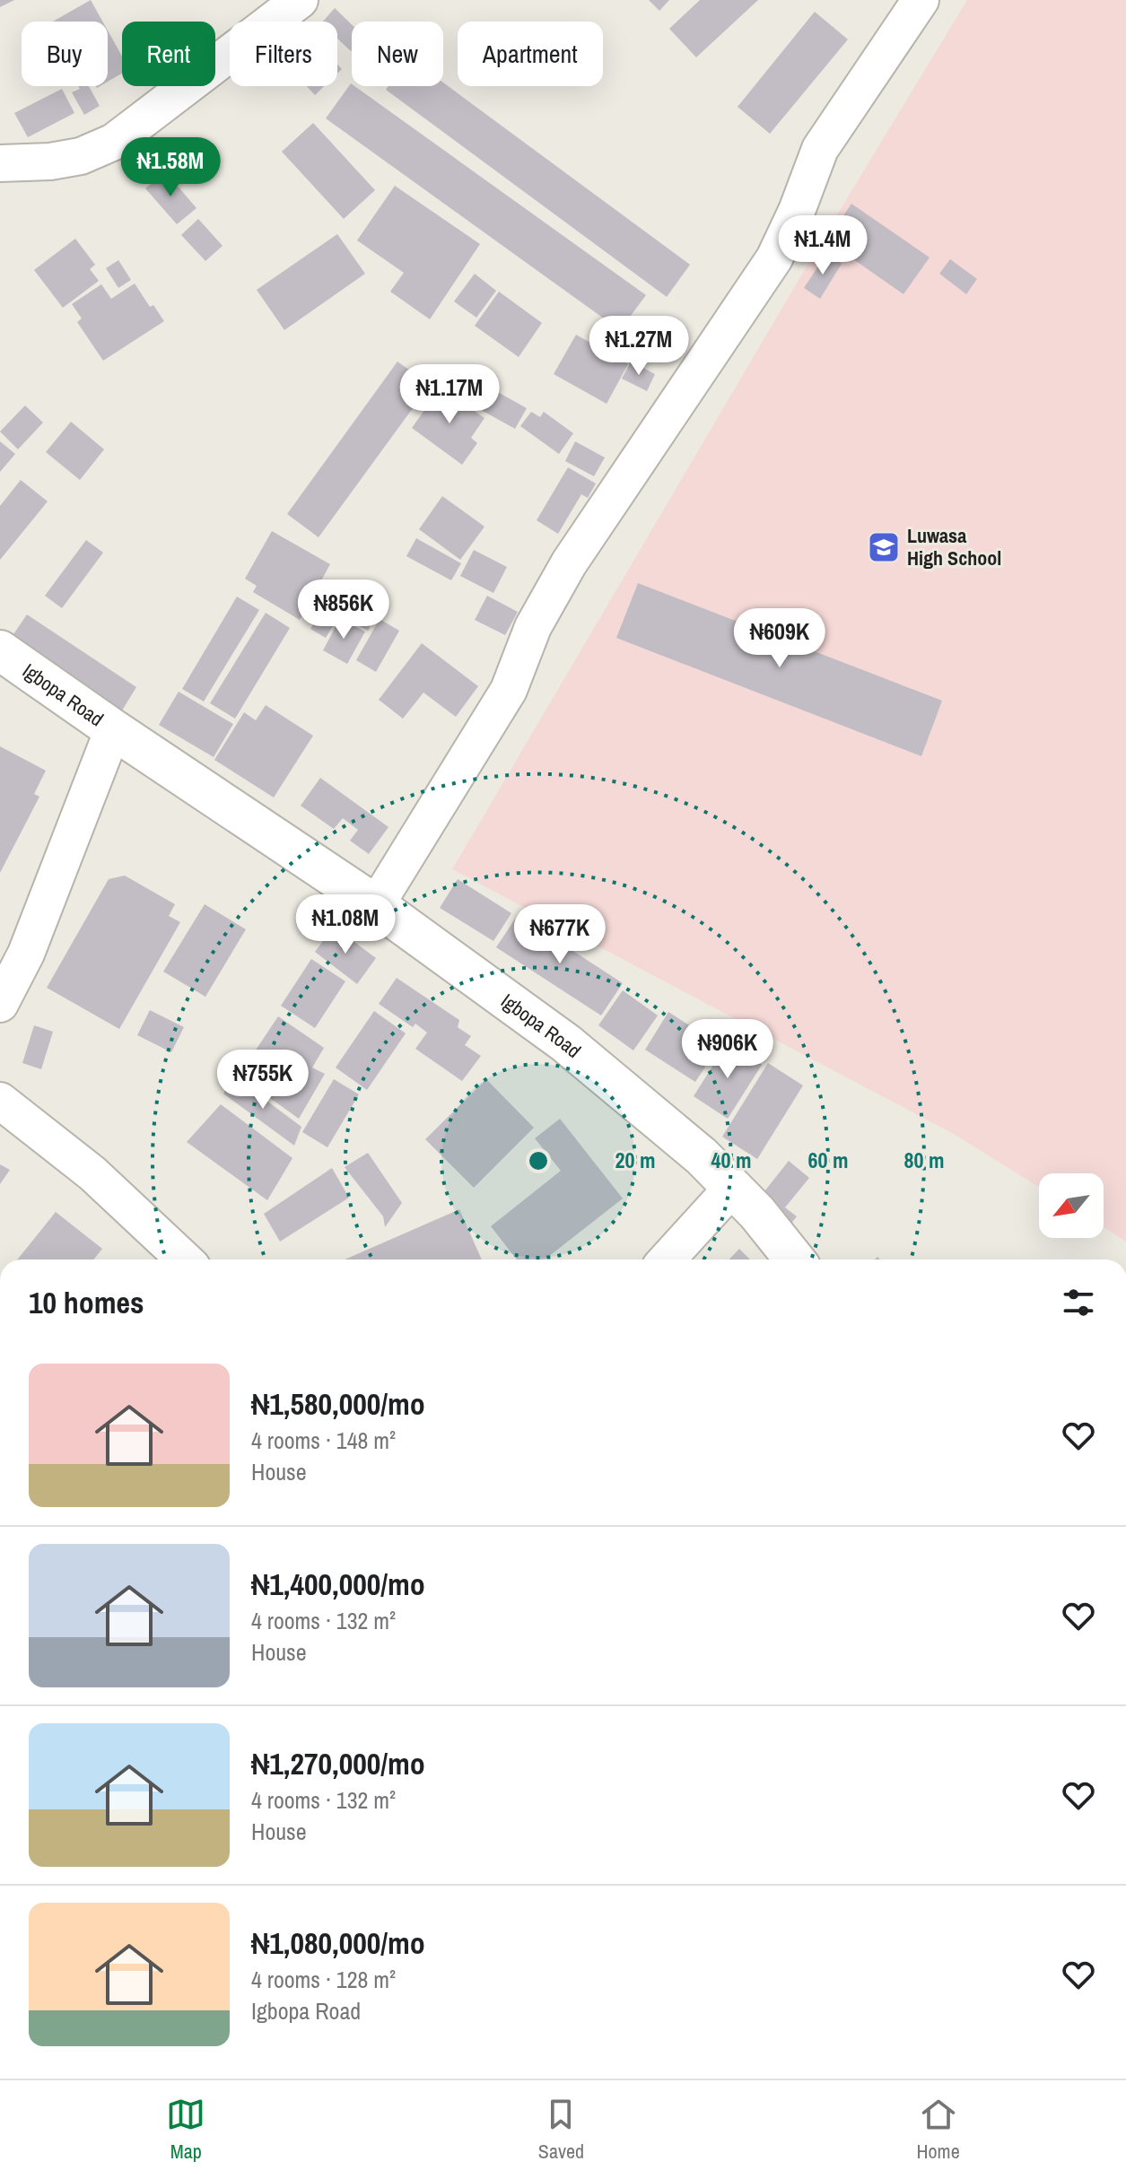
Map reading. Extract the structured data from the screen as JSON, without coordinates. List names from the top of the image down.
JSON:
{
  "streets": {
    "street": ["Igbopa Road"]
  },
  "places": {
    "school or university": ["Luwasa High School"]
  },
  "north": "bottom left",
  "page": {
    "chip": [
      "Buy",
      "Rent",
      "Filters",
      "New",
      "Apartment"
    ],
    "price": [
      "₦1.58M",
      "₦1.4M",
      "₦1.27M",
      "₦1.17M",
      "₦856K",
      "₦609K",
      "₦1.08M",
      "₦677K",
      "₦906K",
      "₦755K"
    ],
    "heading": "10 homes",
    "list": [
      {
        "name": "₦1,580,000/mo",
        "note": "4 rooms · 148 m² · House"
      },
      {
        "name": "₦1,400,000/mo",
        "note": "4 rooms · 132 m² · House"
      },
      {
        "name": "₦1,270,000/mo",
        "note": "4 rooms · 132 m² · House"
      },
      {
        "name": "₦1,080,000/mo",
        "note": "4 rooms · 128 m² · Igbopa Road"
      }
    ],
    "tabs": ["Map", "Saved", "Home"]
  },
  "rings": [
    "20 m",
    "40 m",
    "60 m",
    "80 m"
  ]
}
